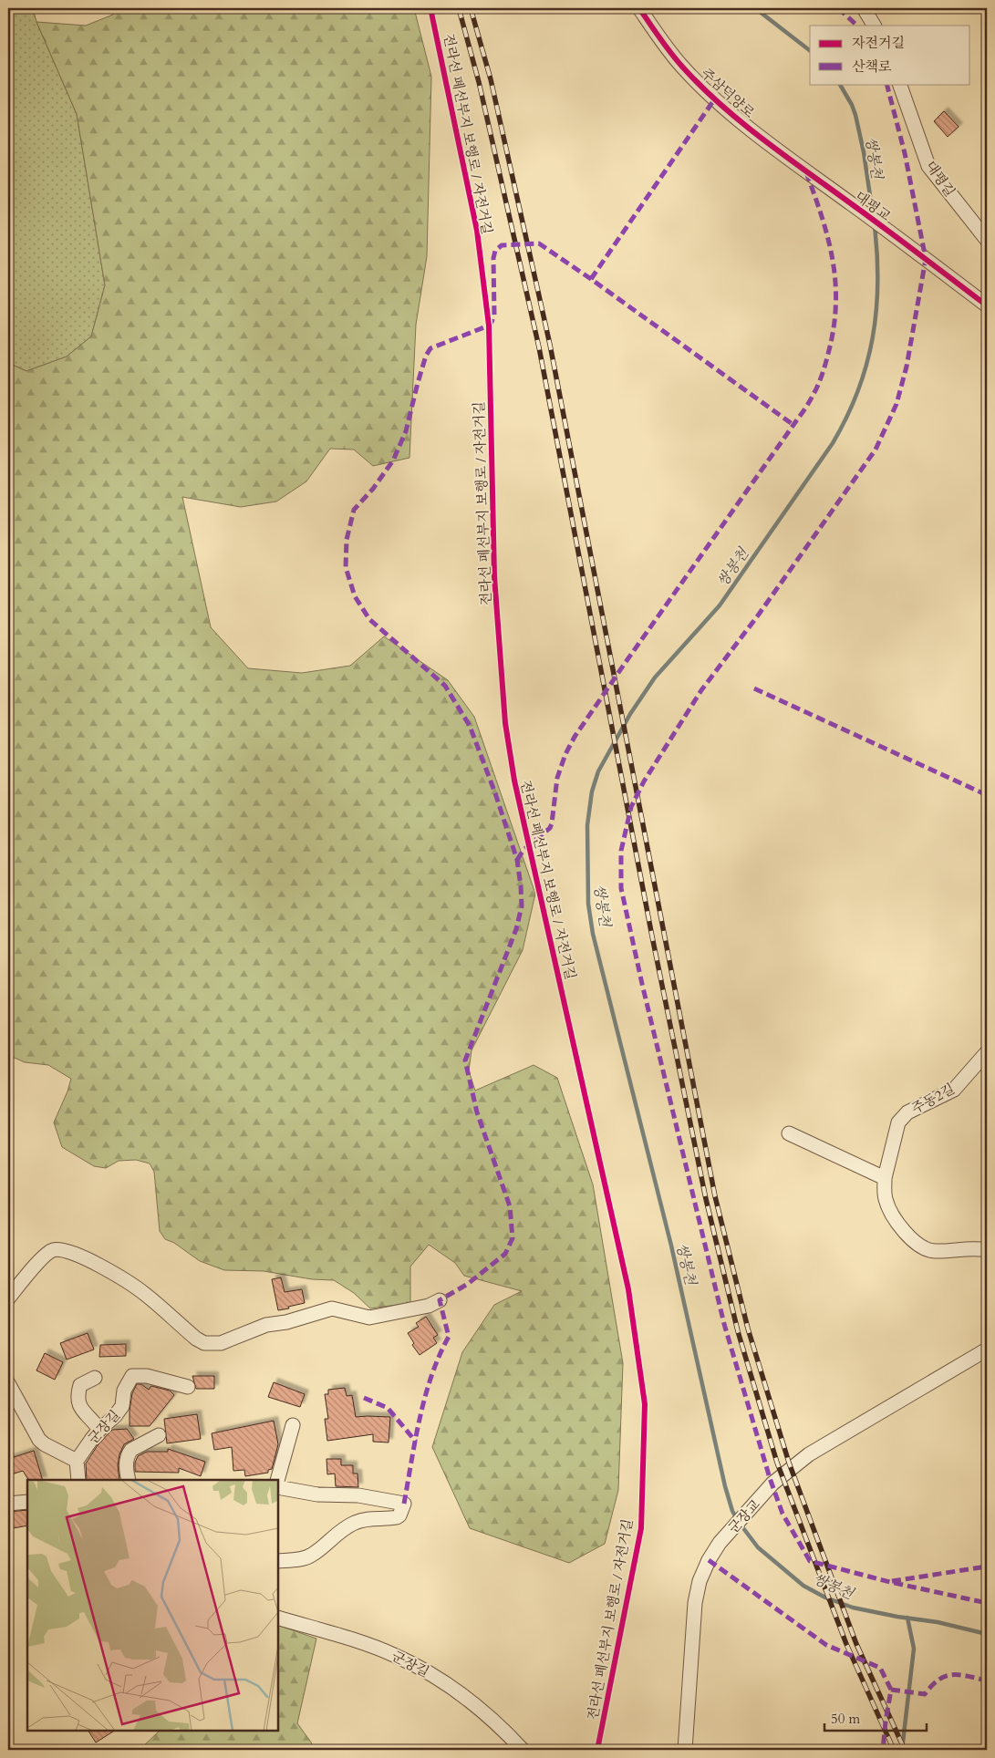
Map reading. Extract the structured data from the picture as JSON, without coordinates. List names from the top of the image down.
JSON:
{
  "streets": {
    "street": [
      "주삼덕양로",
      "대평길",
      "대평교",
      "주동2길",
      "군장길",
      "군장교"
    ],
    "cycle path": ["전라선 폐선부지 보행로 / 자전거길"]
  },
  "crossings": [
    ["주삼덕양로", "대평교"]
  ],
  "water": ["쌍봉천"],
  "legend": ["자전거길", "산책로"],
  "scale_bar": "50 m"
}
